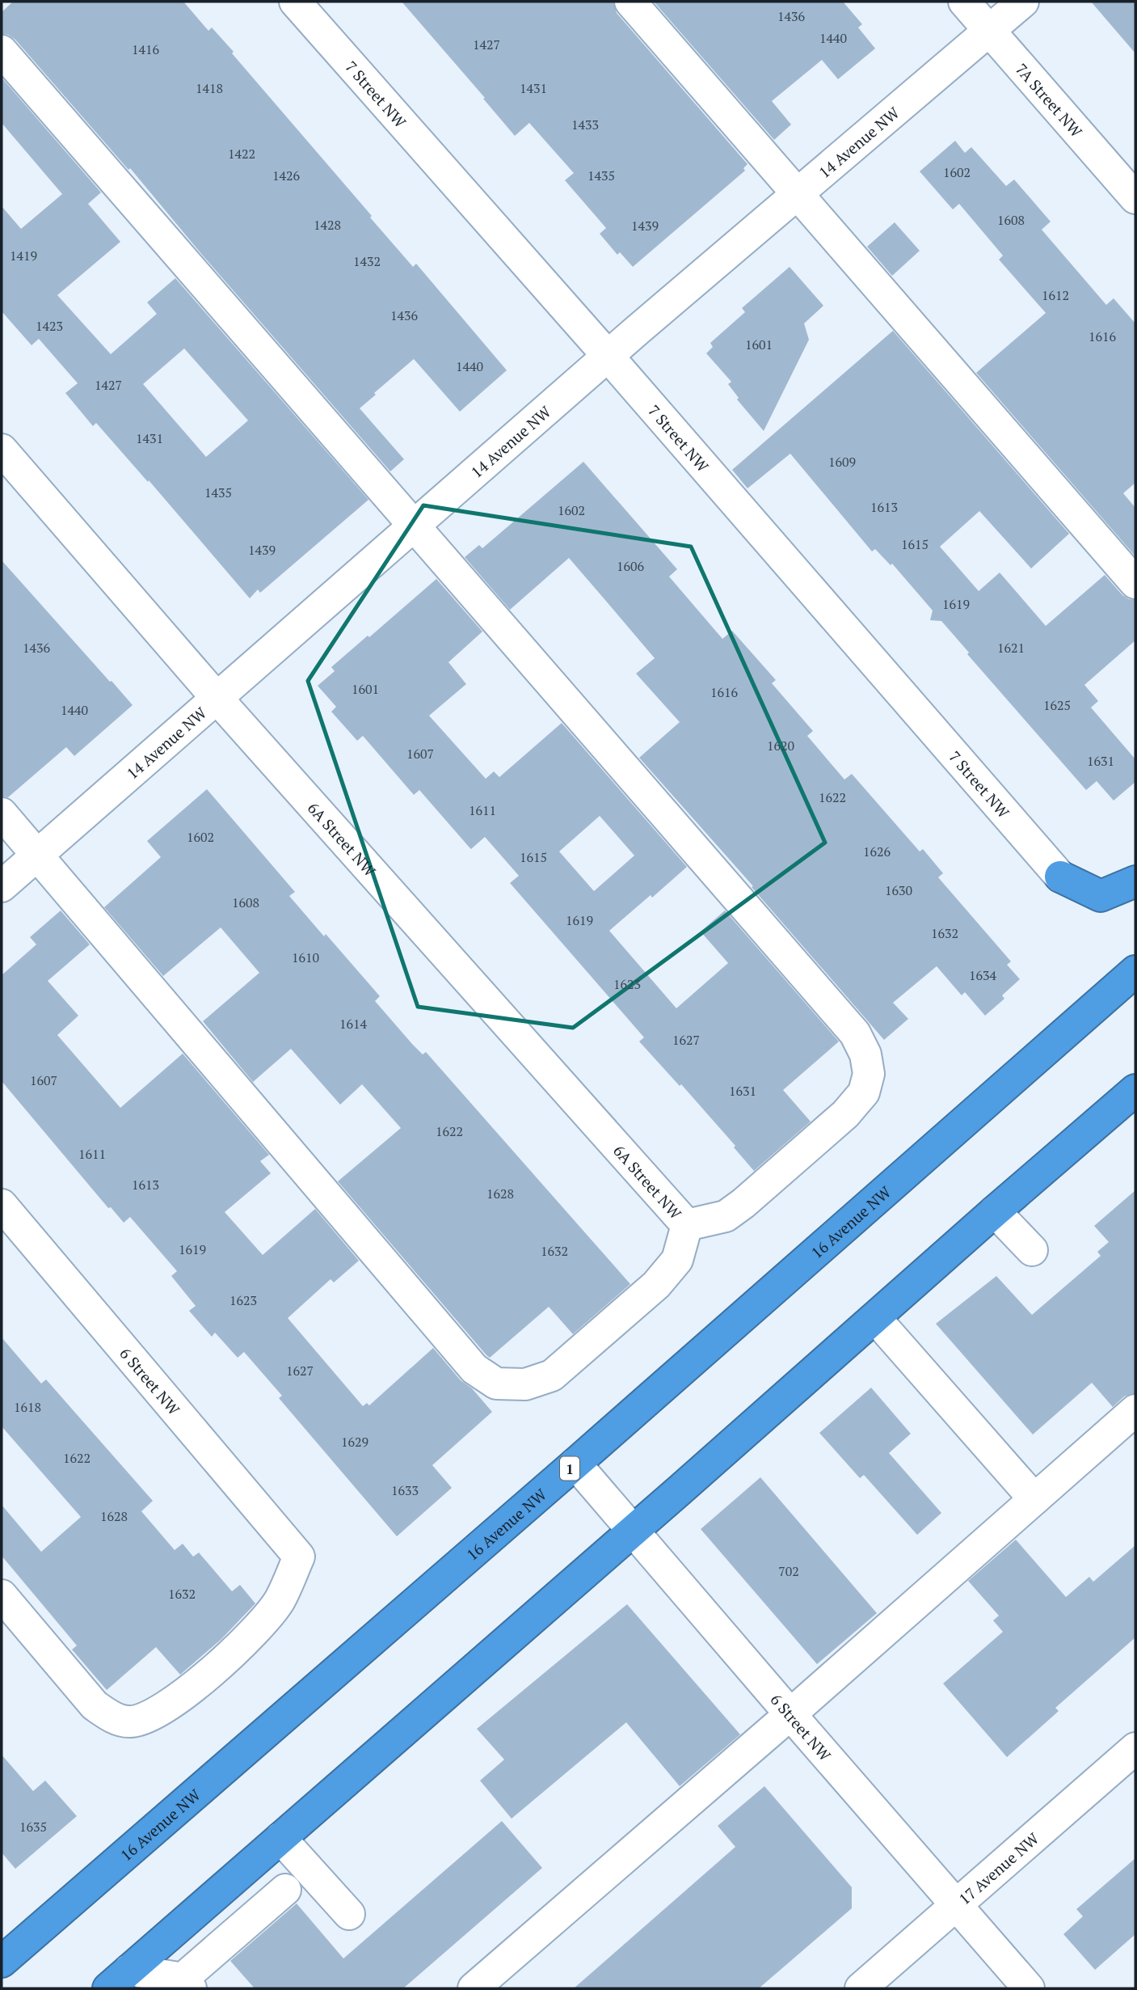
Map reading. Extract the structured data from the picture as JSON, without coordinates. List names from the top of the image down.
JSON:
{
  "streets": {
    "highway": ["16 Avenue NW", "1"],
    "street": [
      "7 Street NW",
      "7A Street NW",
      "14 Avenue NW",
      "6A Street NW",
      "6 Street NW",
      "17 Avenue NW"
    ]
  },
  "crossings": [
    ["7 Street NW", "14 Avenue NW"],
    ["7A Street NW", "14 Avenue NW"],
    ["14 Avenue NW", "6A Street NW"],
    ["16 Avenue NW", "6 Street NW"],
    ["6 Street NW", "17 Avenue NW"]
  ],
  "house_numbers": [
    "1436",
    "1440",
    "1427",
    "1416",
    "1418",
    "1431",
    "1433",
    "1422",
    "1602",
    "1426",
    "1435",
    "1608",
    "1428",
    "1439",
    "1419",
    "1432",
    "1612",
    "1436",
    "1423",
    "1616",
    "1601",
    "1440",
    "1427",
    "1431",
    "1609",
    "1435",
    "1613",
    "1602",
    "1615",
    "1439",
    "1606",
    "1619",
    "1436",
    "1621",
    "1601",
    "1616",
    "1625",
    "1440",
    "1620",
    "1607",
    "1631",
    "1622",
    "1611",
    "1602",
    "1626",
    "1615",
    "1630",
    "1608",
    "1619",
    "1632",
    "1610",
    "1634",
    "1623",
    "1614",
    "1627",
    "1607",
    "1631",
    "1622",
    "1611",
    "1613",
    "1628",
    "1619",
    "1632",
    "1623",
    "1627",
    "1618",
    "1629",
    "1622",
    "1633",
    "1628",
    "702",
    "1632",
    "1635"
  ]
}
